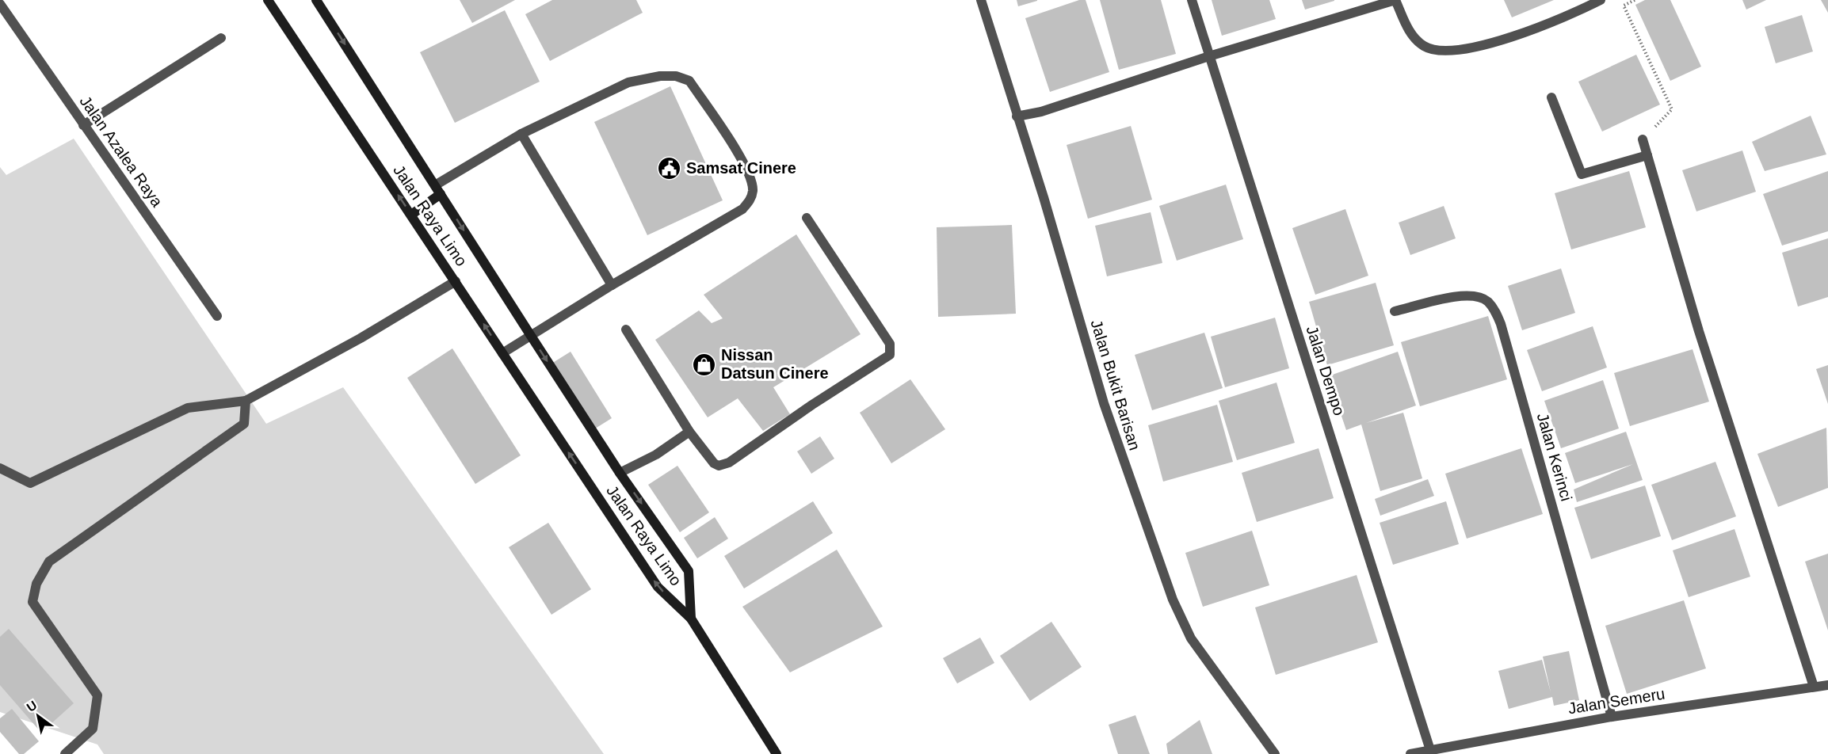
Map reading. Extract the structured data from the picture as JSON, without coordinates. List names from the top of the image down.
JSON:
{
  "streets": {
    "main road": ["Jalan Raya Limo"],
    "street": [
      "Jalan Azalea Raya",
      "Jalan Dempo",
      "Jalan Bukit Barisan",
      "Jalan Kerinci",
      "Jalan Semeru"
    ]
  },
  "crossings": [
    ["Jalan Dempo", "Jalan Semeru"],
    ["Jalan Kerinci", "Jalan Semeru"]
  ],
  "places": {
    "public building": ["Samsat Cinere"],
    "shop": ["Nissan Datsun Cinere"]
  },
  "north": "top left"
}
